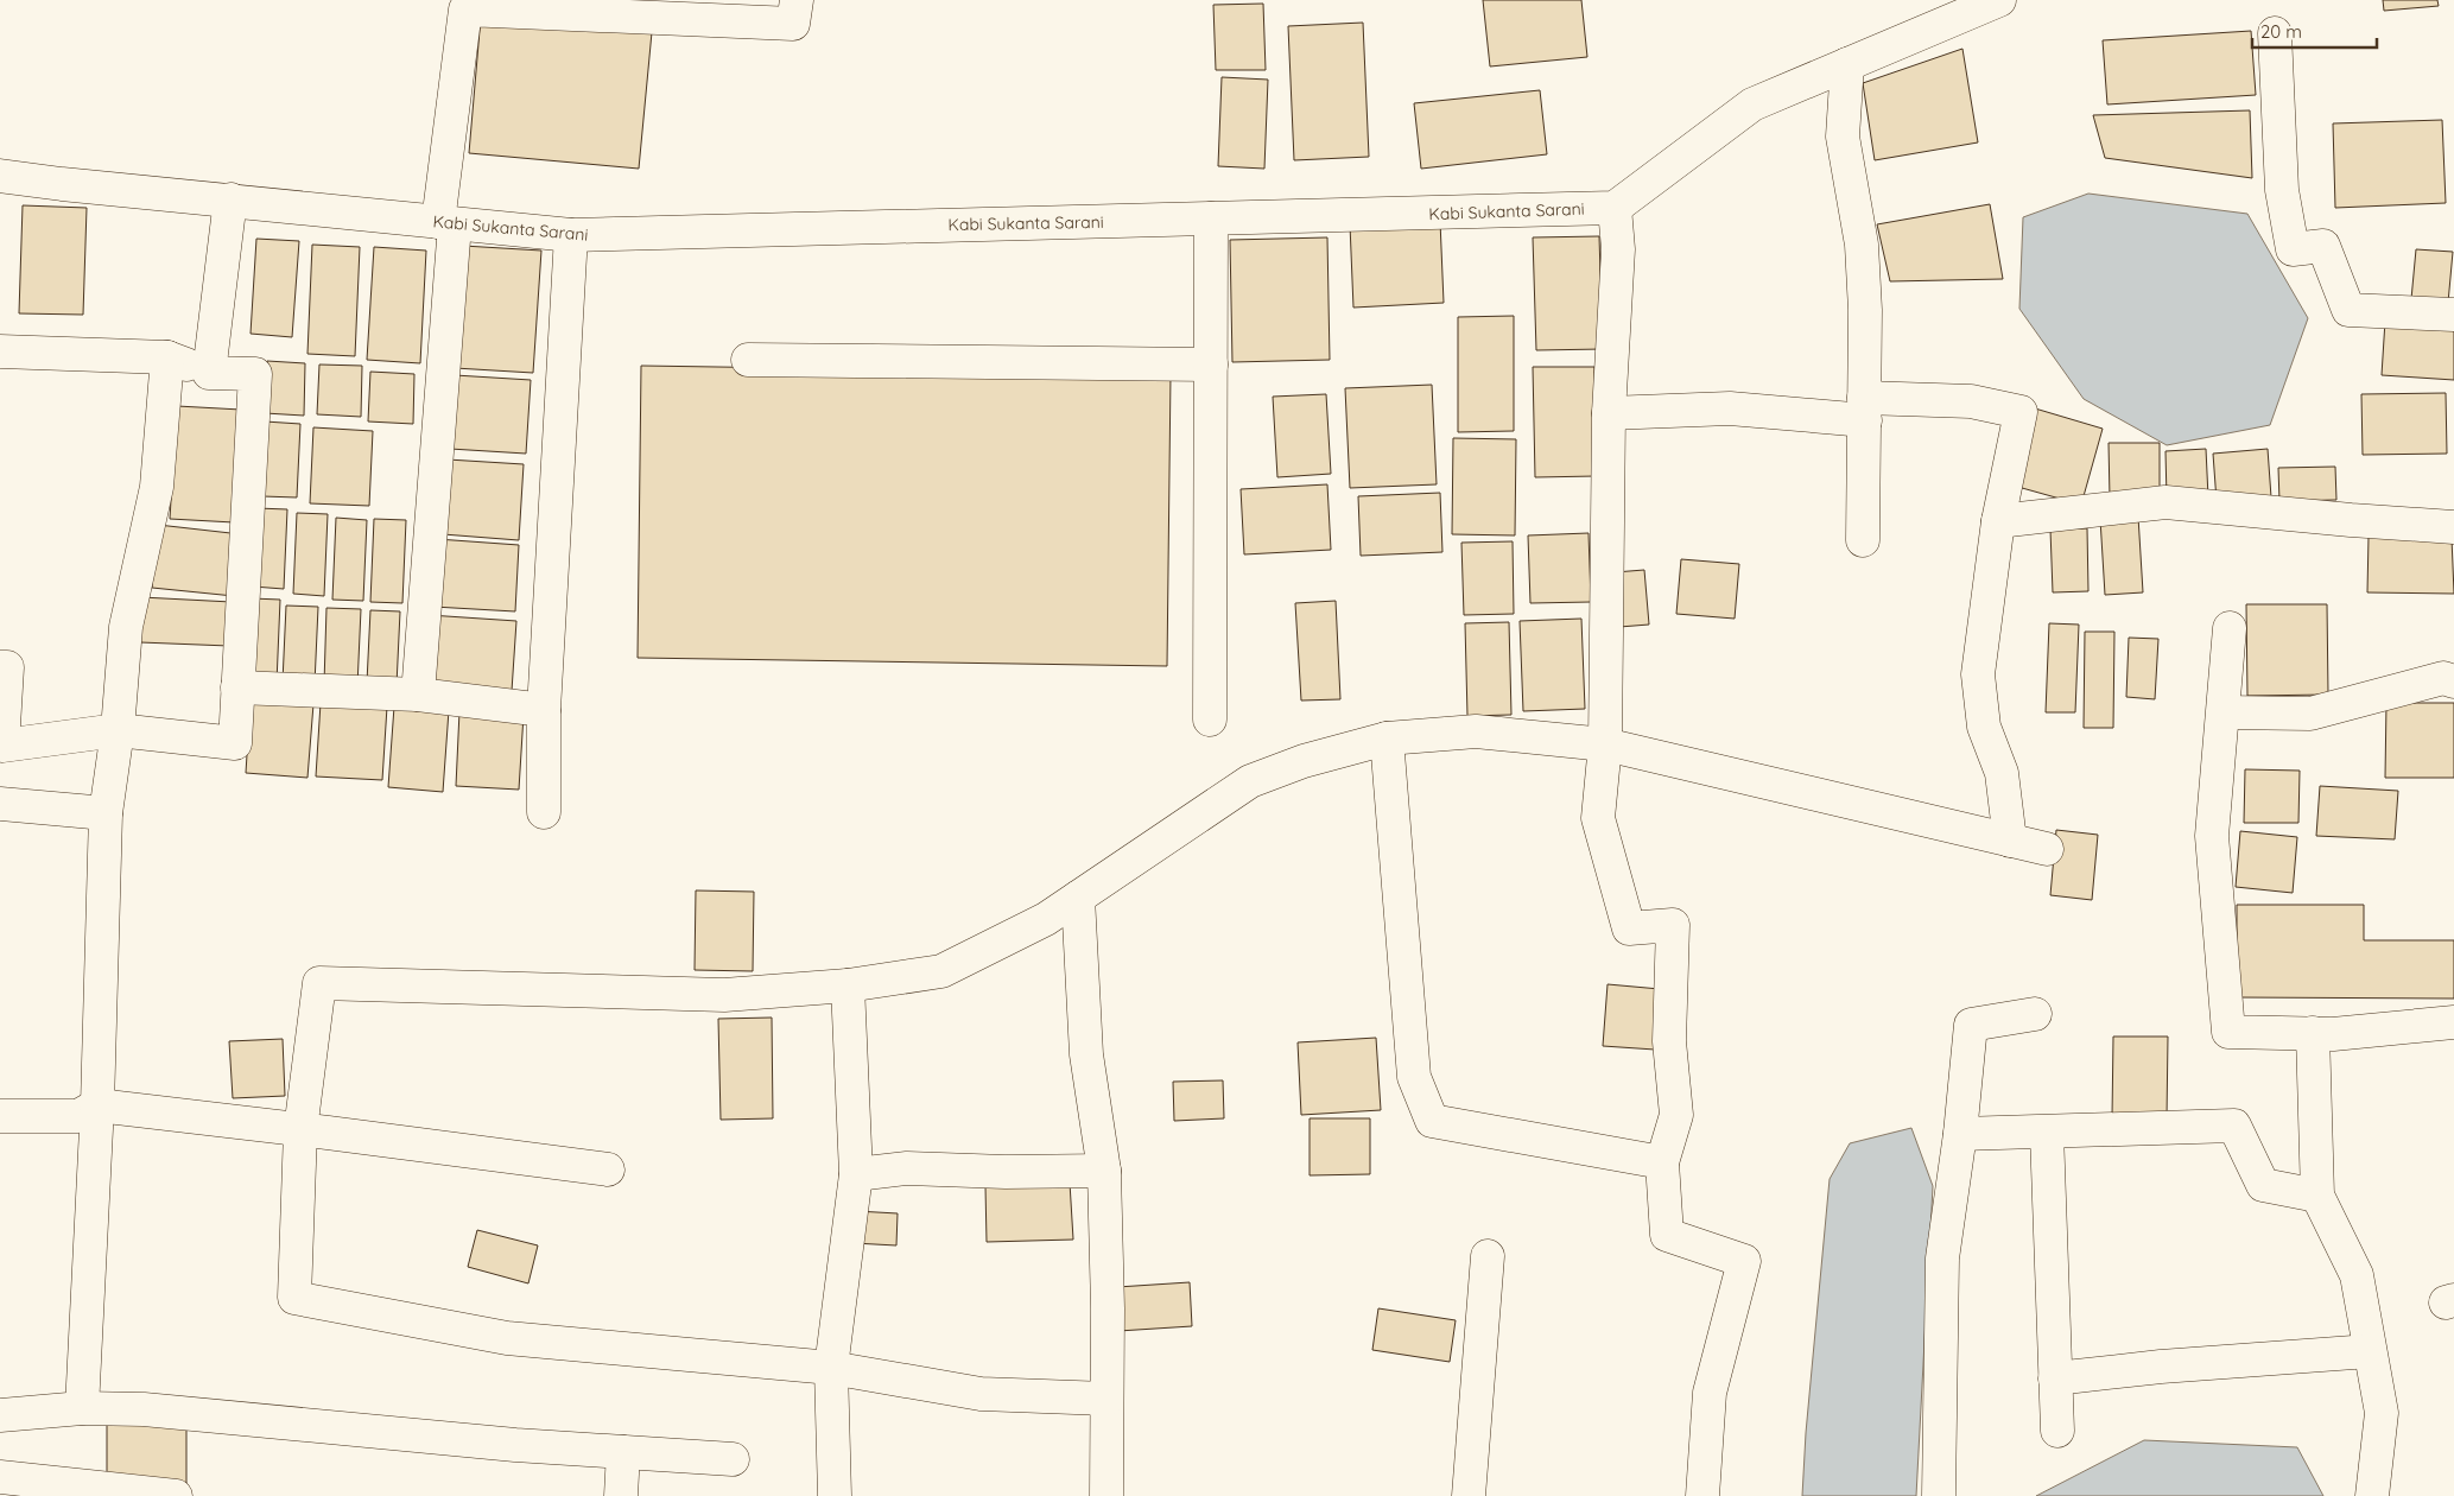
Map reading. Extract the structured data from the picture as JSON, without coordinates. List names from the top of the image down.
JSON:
{
  "streets": {
    "street": ["Kabi Sukanta Sarani"]
  },
  "scale_bar": "20 m"
}
